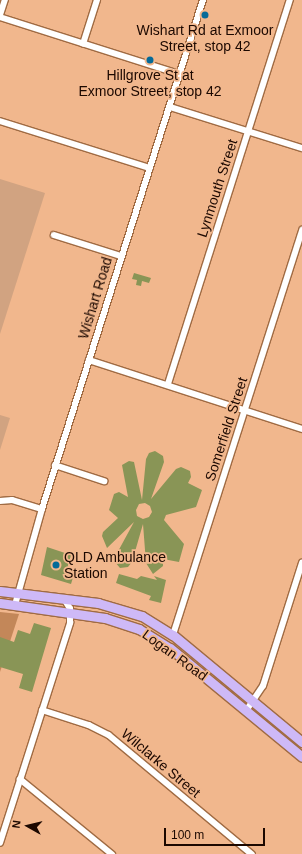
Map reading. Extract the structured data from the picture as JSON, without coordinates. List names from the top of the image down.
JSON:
{
  "streets": {
    "main road": ["Logan Road"],
    "street": [
      "Lynmouth Street",
      "Wishart Road",
      "Somerfield Street",
      "Wilclarke Street"
    ]
  },
  "crossings": [
    ["Wishart Road", "Logan Road"],
    ["Somerfield Street", "Logan Road"]
  ],
  "places": ["Wishart Rd at Exmoor Street, stop 42", "Hillgrove St at Exmoor Street, stop 42", "QLD Ambulance Station"],
  "scale_bar": "100 m",
  "north": "left"
}
